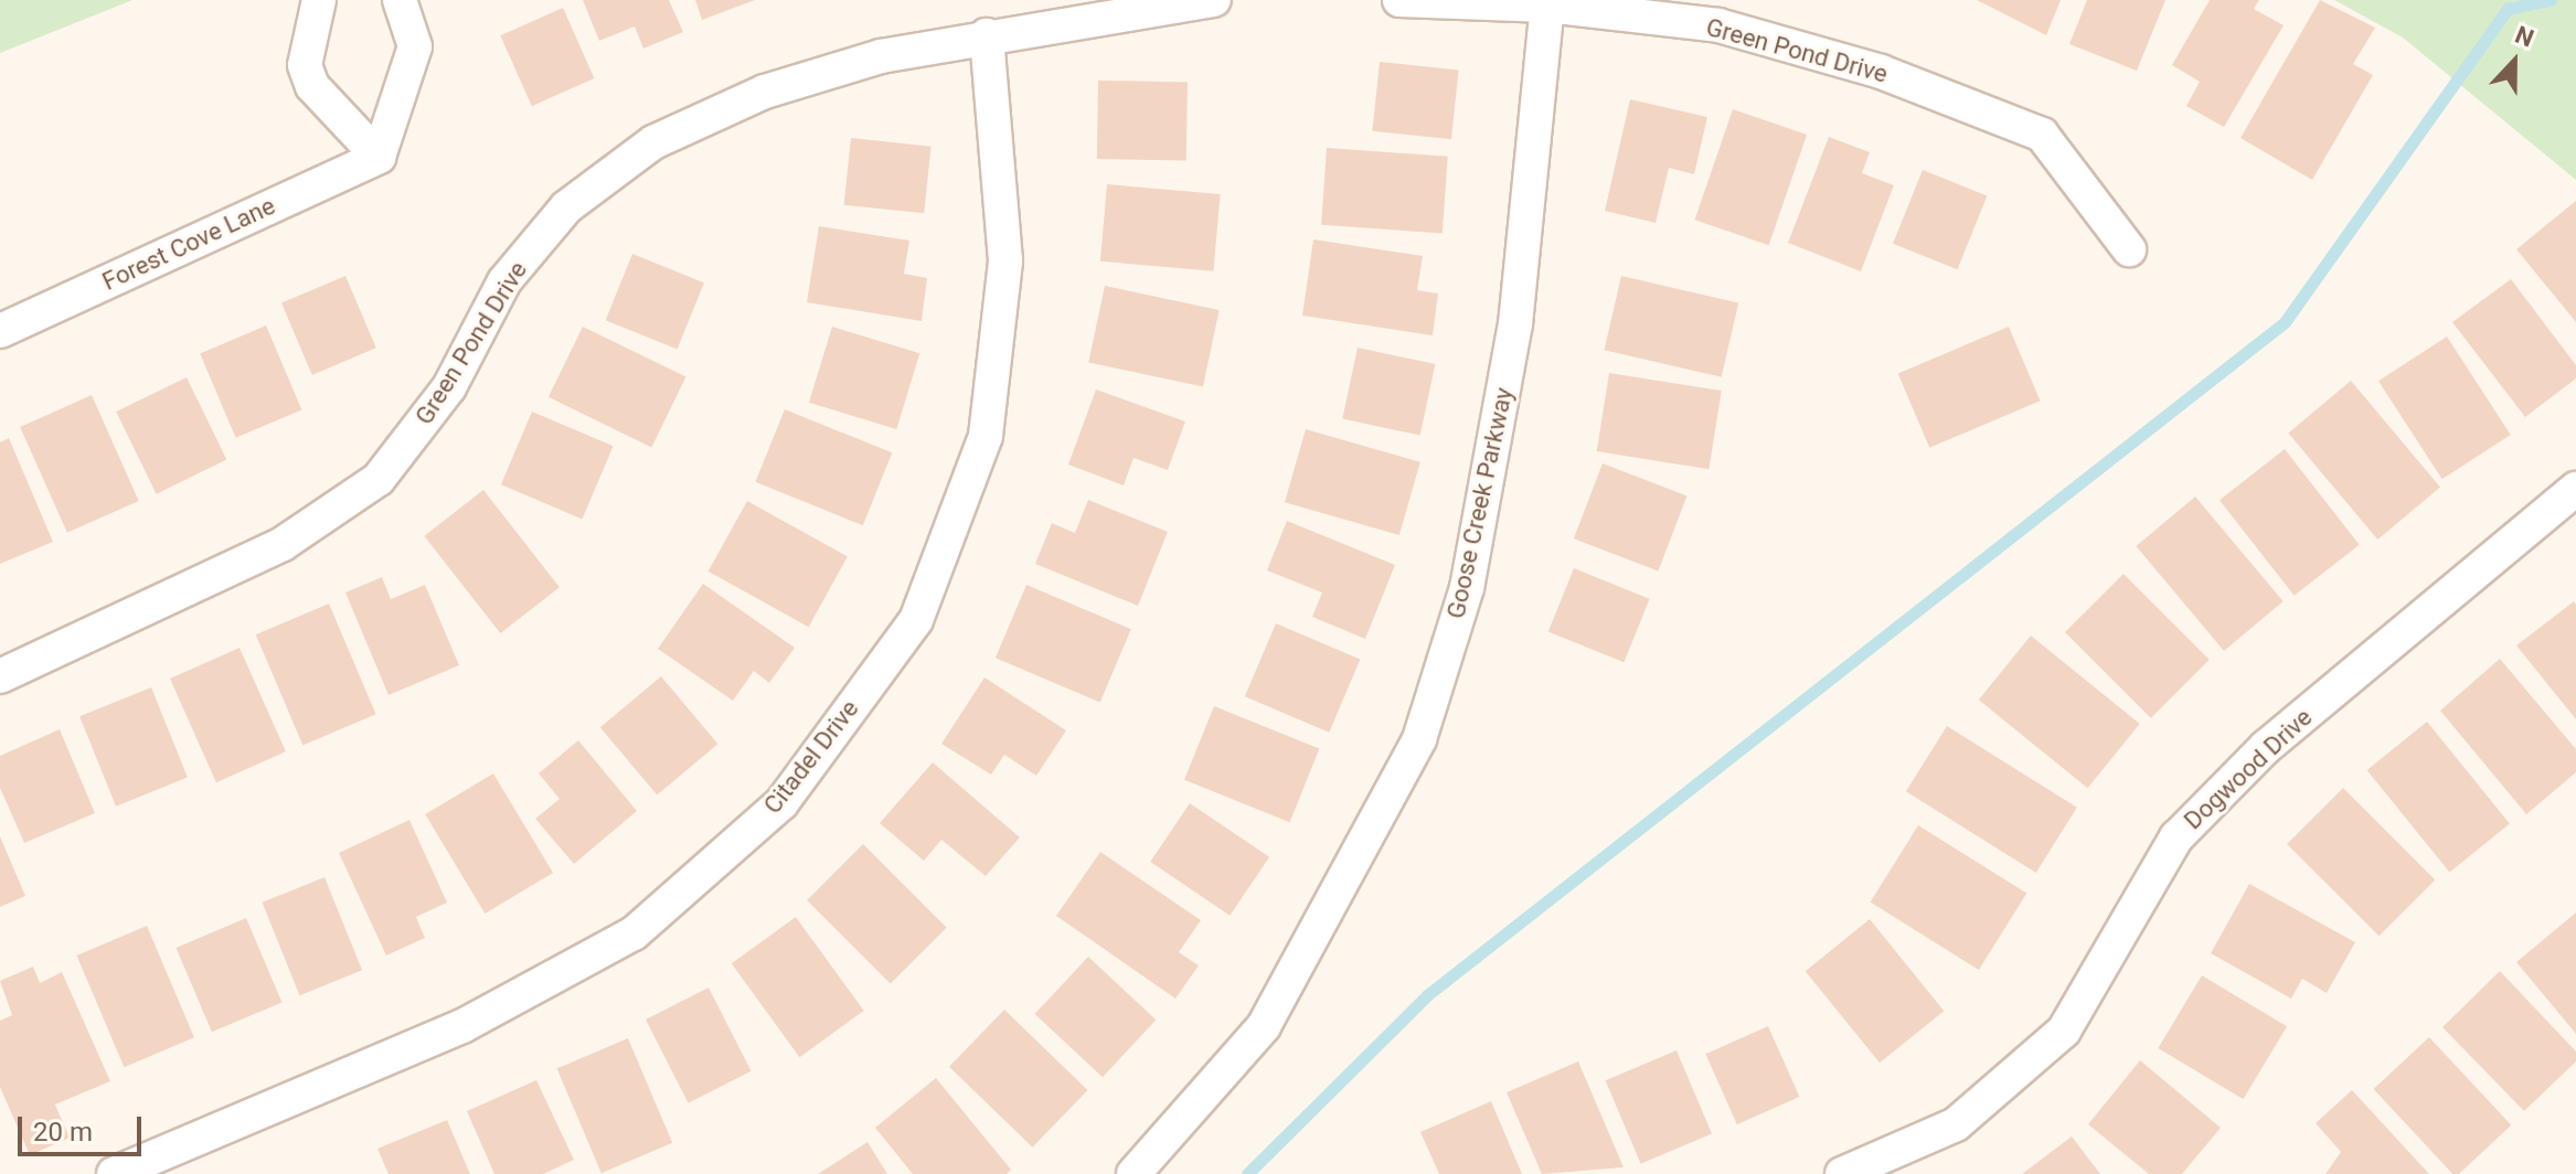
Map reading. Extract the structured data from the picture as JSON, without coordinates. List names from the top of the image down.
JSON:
{
  "streets": {
    "street": [
      "Green Pond Drive",
      "Forest Cove Lane",
      "Goose Creek Parkway",
      "Citadel Drive",
      "Dogwood Drive"
    ]
  },
  "crossings": [
    ["Green Pond Drive", "Goose Creek Parkway"],
    ["Green Pond Drive", "Citadel Drive"]
  ],
  "scale_bar": "20 m",
  "north": "top"
}
